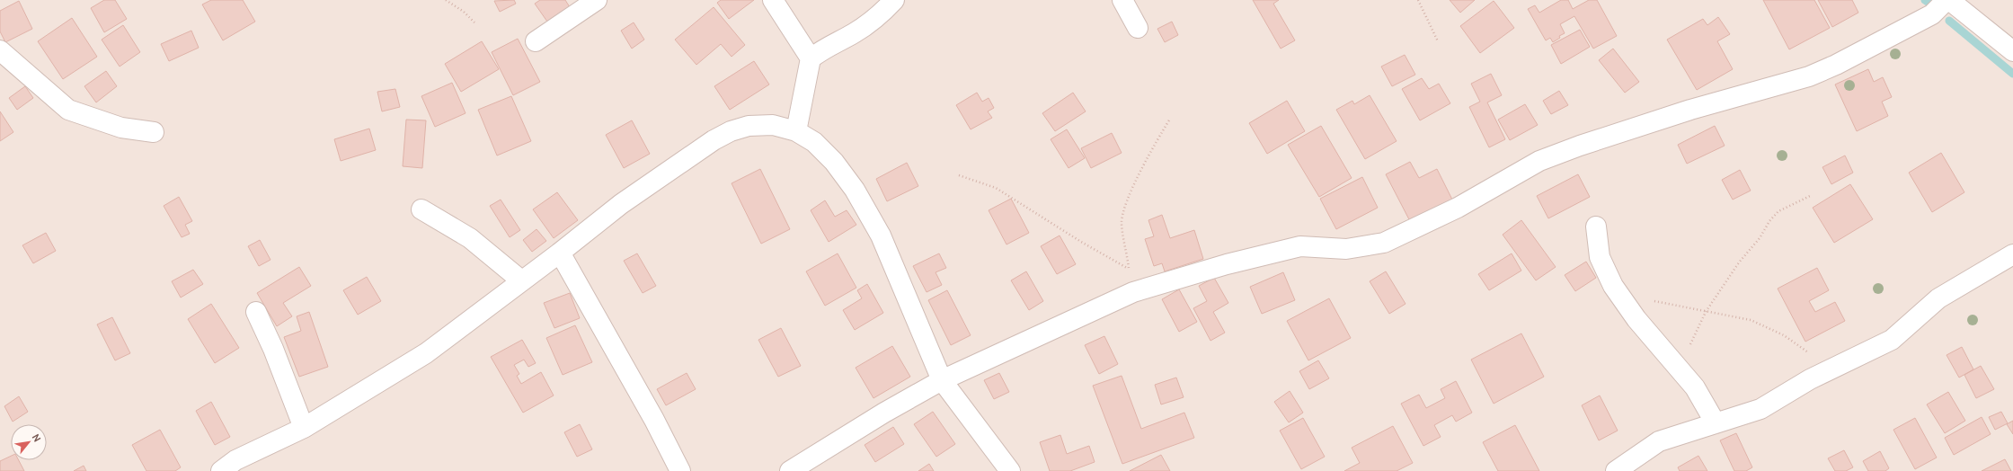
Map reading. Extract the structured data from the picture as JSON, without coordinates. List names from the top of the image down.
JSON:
{
  "north": "top right"
}
